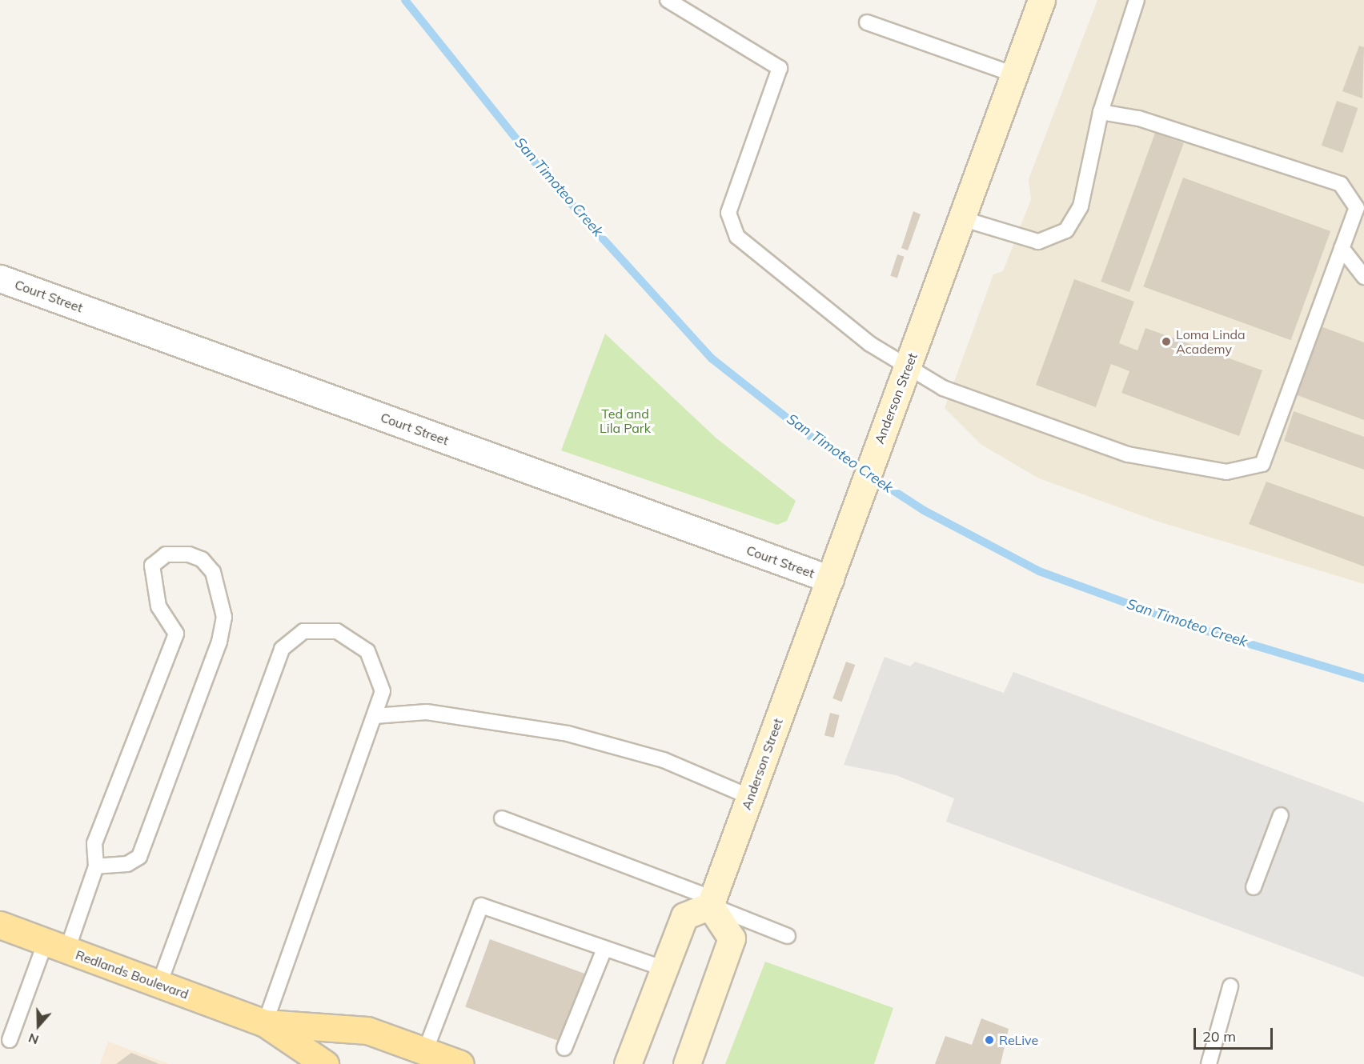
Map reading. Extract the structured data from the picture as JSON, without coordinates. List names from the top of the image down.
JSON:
{
  "streets": {
    "main road": ["Anderson Street", "Redlands Boulevard"],
    "street": ["Court Street"]
  },
  "crossings": [
    ["Court Street", "Anderson Street"]
  ],
  "water": ["San Timoteo Creek"],
  "parks": ["Ted and Lila Park"],
  "places": ["Loma Linda Academy", "ReLive"],
  "scale_bar": "20 m",
  "north": "bottom"
}
